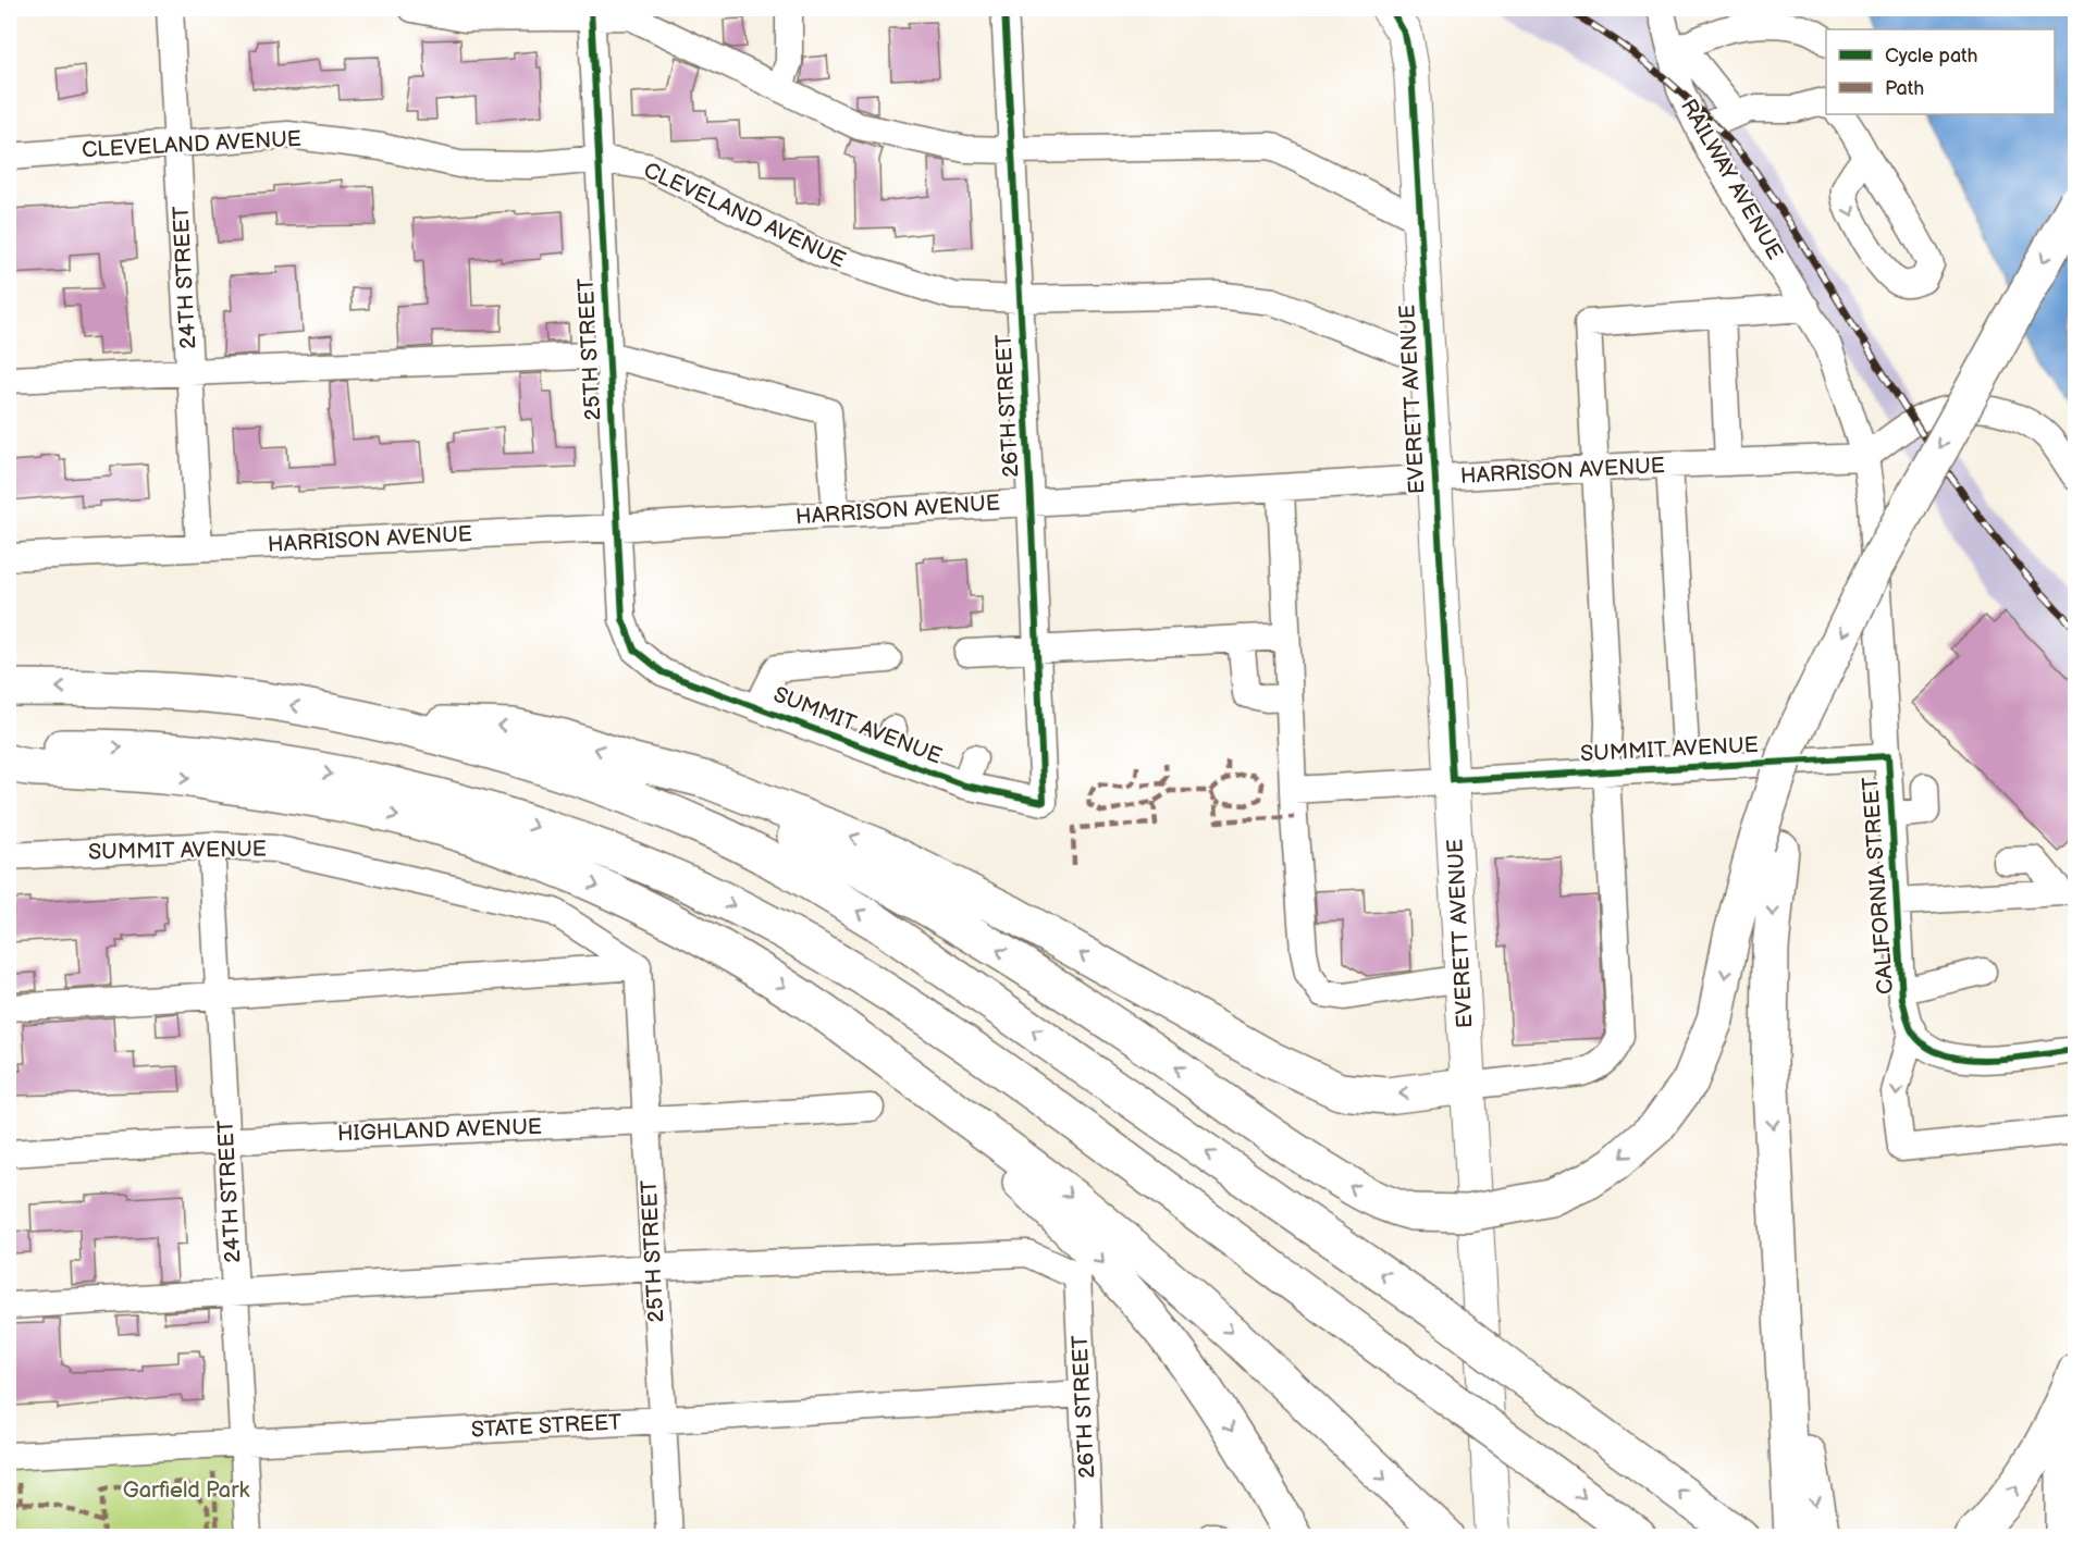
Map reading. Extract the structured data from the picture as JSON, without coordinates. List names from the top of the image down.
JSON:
{
  "streets": {
    "main road": ["EVERETT AVENUE"],
    "street": [
      "CLEVELAND AVENUE",
      "RAILWAY AVENUE",
      "24TH STREET",
      "25TH STREET",
      "26TH STREET",
      "HARRISON AVENUE",
      "SUMMIT AVENUE",
      "CALIFORNIA STREET",
      "HIGHLAND AVENUE",
      "STATE STREET"
    ]
  },
  "crossings": [
    ["CLEVELAND AVENUE", "24TH STREET"],
    ["CLEVELAND AVENUE", "25TH STREET"],
    ["CLEVELAND AVENUE", "EVERETT AVENUE"],
    ["CLEVELAND AVENUE", "26TH STREET"],
    ["RAILWAY AVENUE", "HARRISON AVENUE"],
    ["RAILWAY AVENUE", "CALIFORNIA STREET"],
    ["24TH STREET", "HARRISON AVENUE"],
    ["24TH STREET", "SUMMIT AVENUE"],
    ["24TH STREET", "HIGHLAND AVENUE"],
    ["24TH STREET", "STATE STREET"],
    ["25TH STREET", "26TH STREET"],
    ["25TH STREET", "HARRISON AVENUE"],
    ["25TH STREET", "SUMMIT AVENUE"],
    ["25TH STREET", "HIGHLAND AVENUE"],
    ["25TH STREET", "STATE STREET"],
    ["EVERETT AVENUE", "HARRISON AVENUE"],
    ["EVERETT AVENUE", "SUMMIT AVENUE"],
    ["26TH STREET", "HARRISON AVENUE"],
    ["26TH STREET", "SUMMIT AVENUE"],
    ["26TH STREET", "STATE STREET"],
    ["HARRISON AVENUE", "CALIFORNIA STREET"],
    ["SUMMIT AVENUE", "CALIFORNIA STREET"]
  ],
  "parks": ["Garfield Park"],
  "legend": ["Cycle path", "Path"]
}
